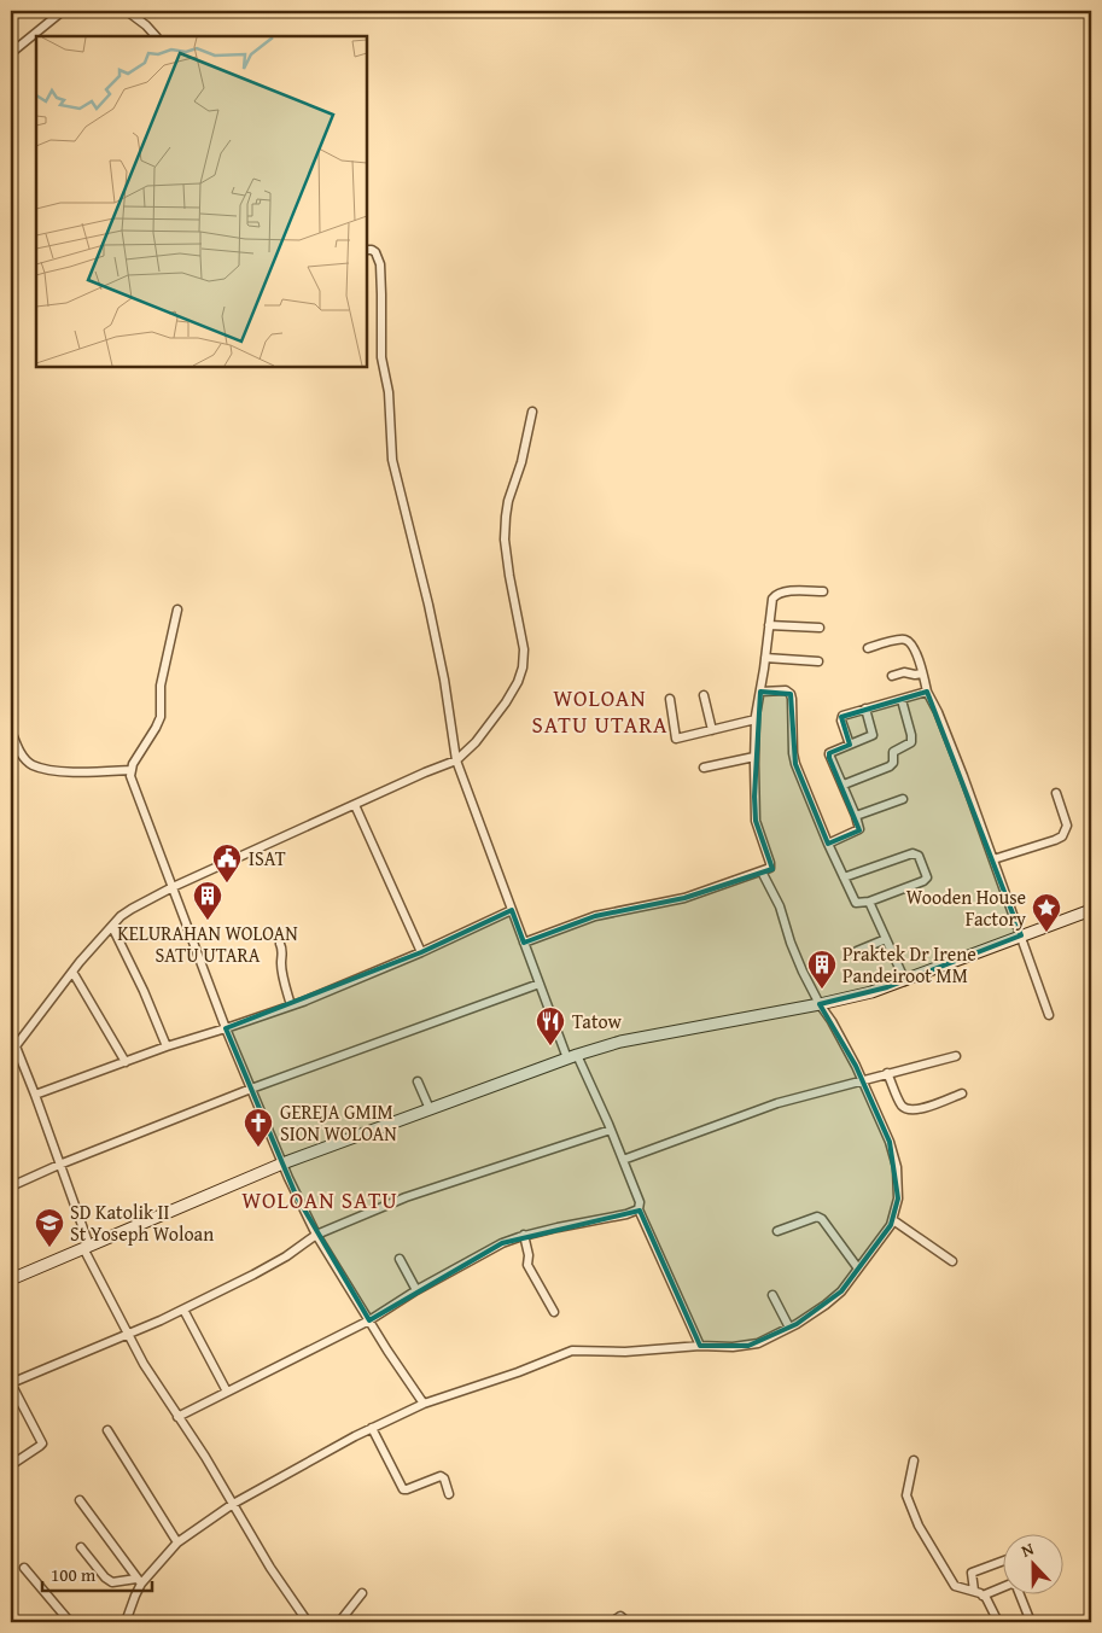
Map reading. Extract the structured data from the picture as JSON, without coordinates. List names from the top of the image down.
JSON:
{
  "districts": ["WOLOAN SATU UTARA", "WOLOAN SATU"],
  "places": {
    "public building": ["ISAT"],
    "building": ["KELURAHAN WOLOAN SATU UTARA", "Praktek Dr Irene Pandeiroot MM"],
    "place": ["Wooden House Factory"],
    "restaurant": ["Tatow"],
    "church": ["GEREJA GMIM SION WOLOAN"],
    "school or university": ["SD Katolik II St Yoseph Woloan"]
  },
  "scale_bar": "100 m",
  "north": "top"
}
